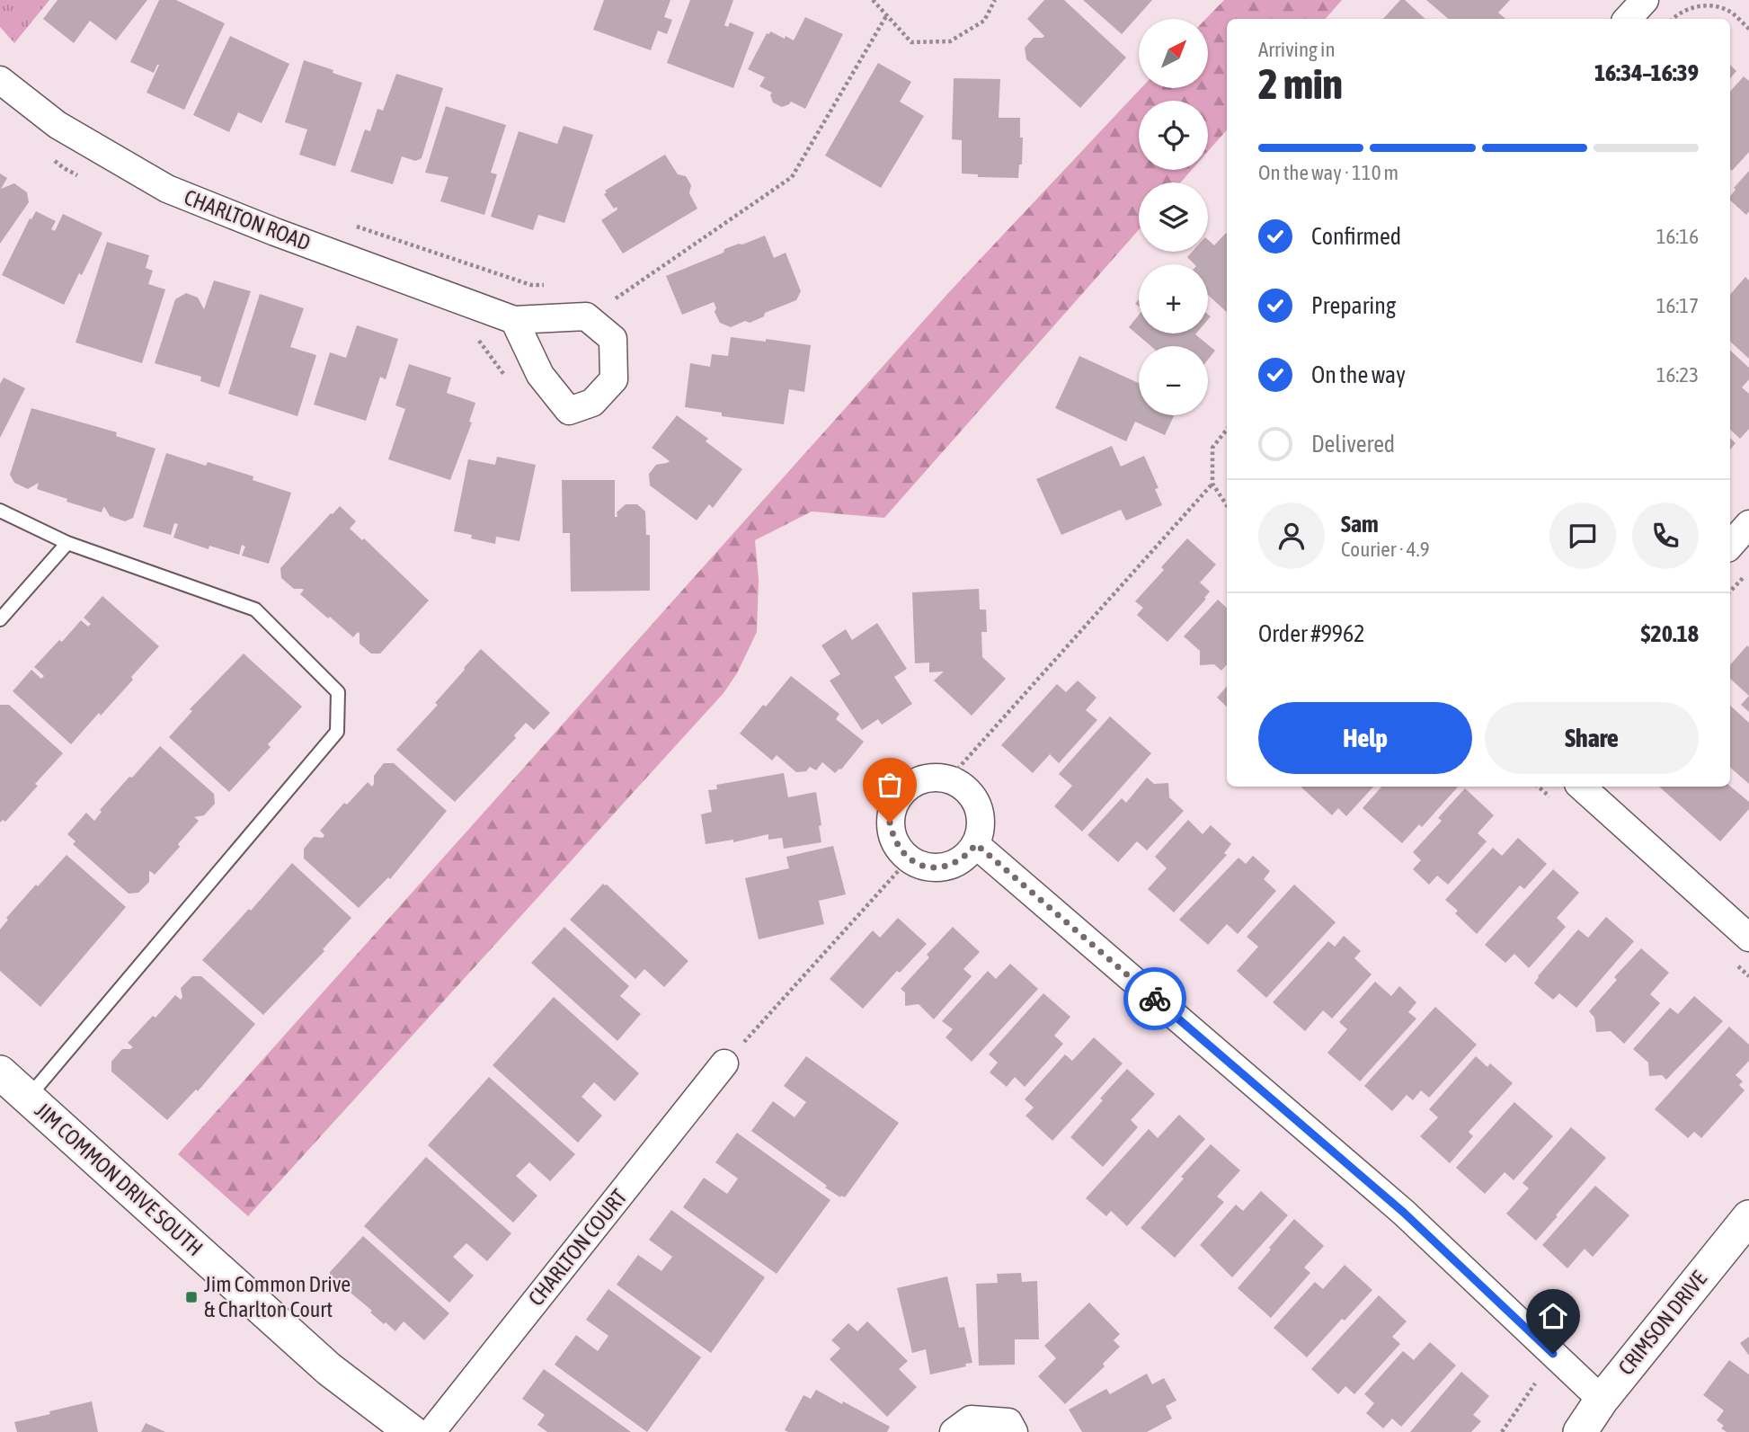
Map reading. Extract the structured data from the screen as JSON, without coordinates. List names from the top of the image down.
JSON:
{
  "streets": {
    "street": [
      "CHARLTON ROAD",
      "JIM COMMON DRIVE SOUTH",
      "CHARLTON COURT",
      "CRIMSON DRIVE"
    ]
  },
  "places": {
    "transit": ["Jim Common Drive & Charlton Court"]
  },
  "north": "top right",
  "page": {
    "map_buttons": ["+", "−"],
    "heading": ["2 min", "Arriving in", "16:34–16:39"],
    "panel": [
      "Sam",
      "Courier · 4.9",
      "Order #9962",
      "$20.18"
    ],
    "bar": "On the way · 110 m",
    "list": [
      ["Confirmed", "16:16"],
      ["Preparing", "16:17"],
      ["On the way", "16:23"],
      "Delivered"
    ],
    "buttons": ["Help", "Share"]
  }
}
